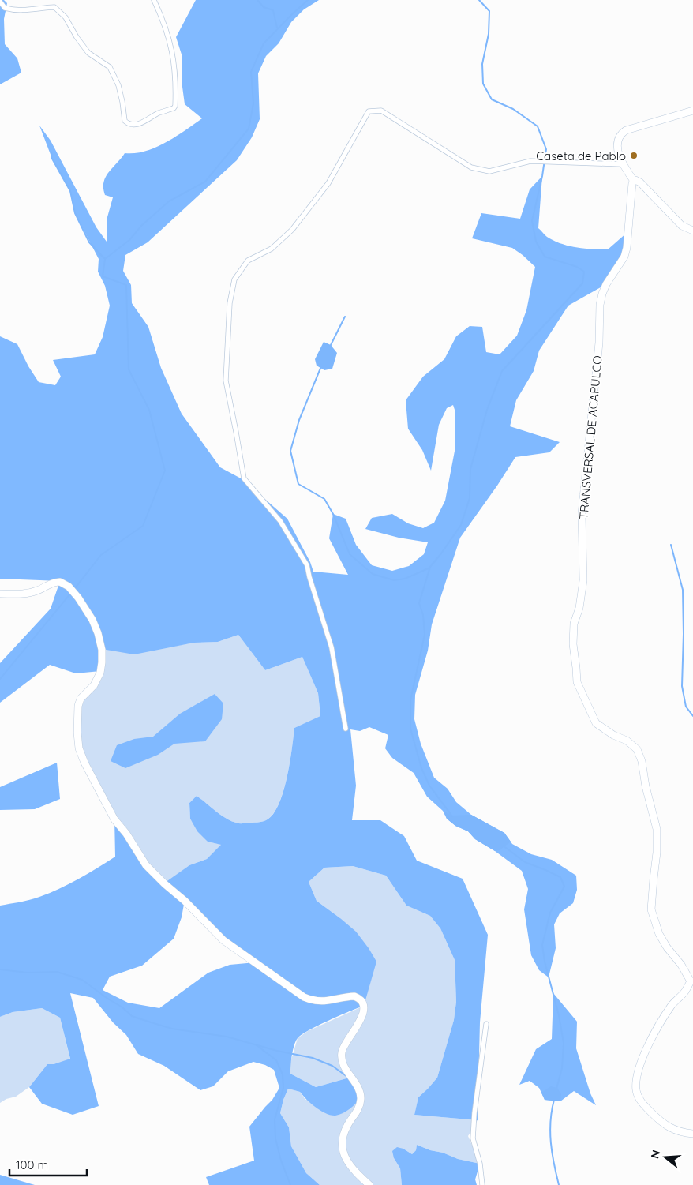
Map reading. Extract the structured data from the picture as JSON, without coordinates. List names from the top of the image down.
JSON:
{
  "streets": {
    "street": ["TRANSVERSAL DE ACAPULCO"]
  },
  "places": ["Caseta de Pablo"],
  "scale_bar": "100 m",
  "north": "left"
}
